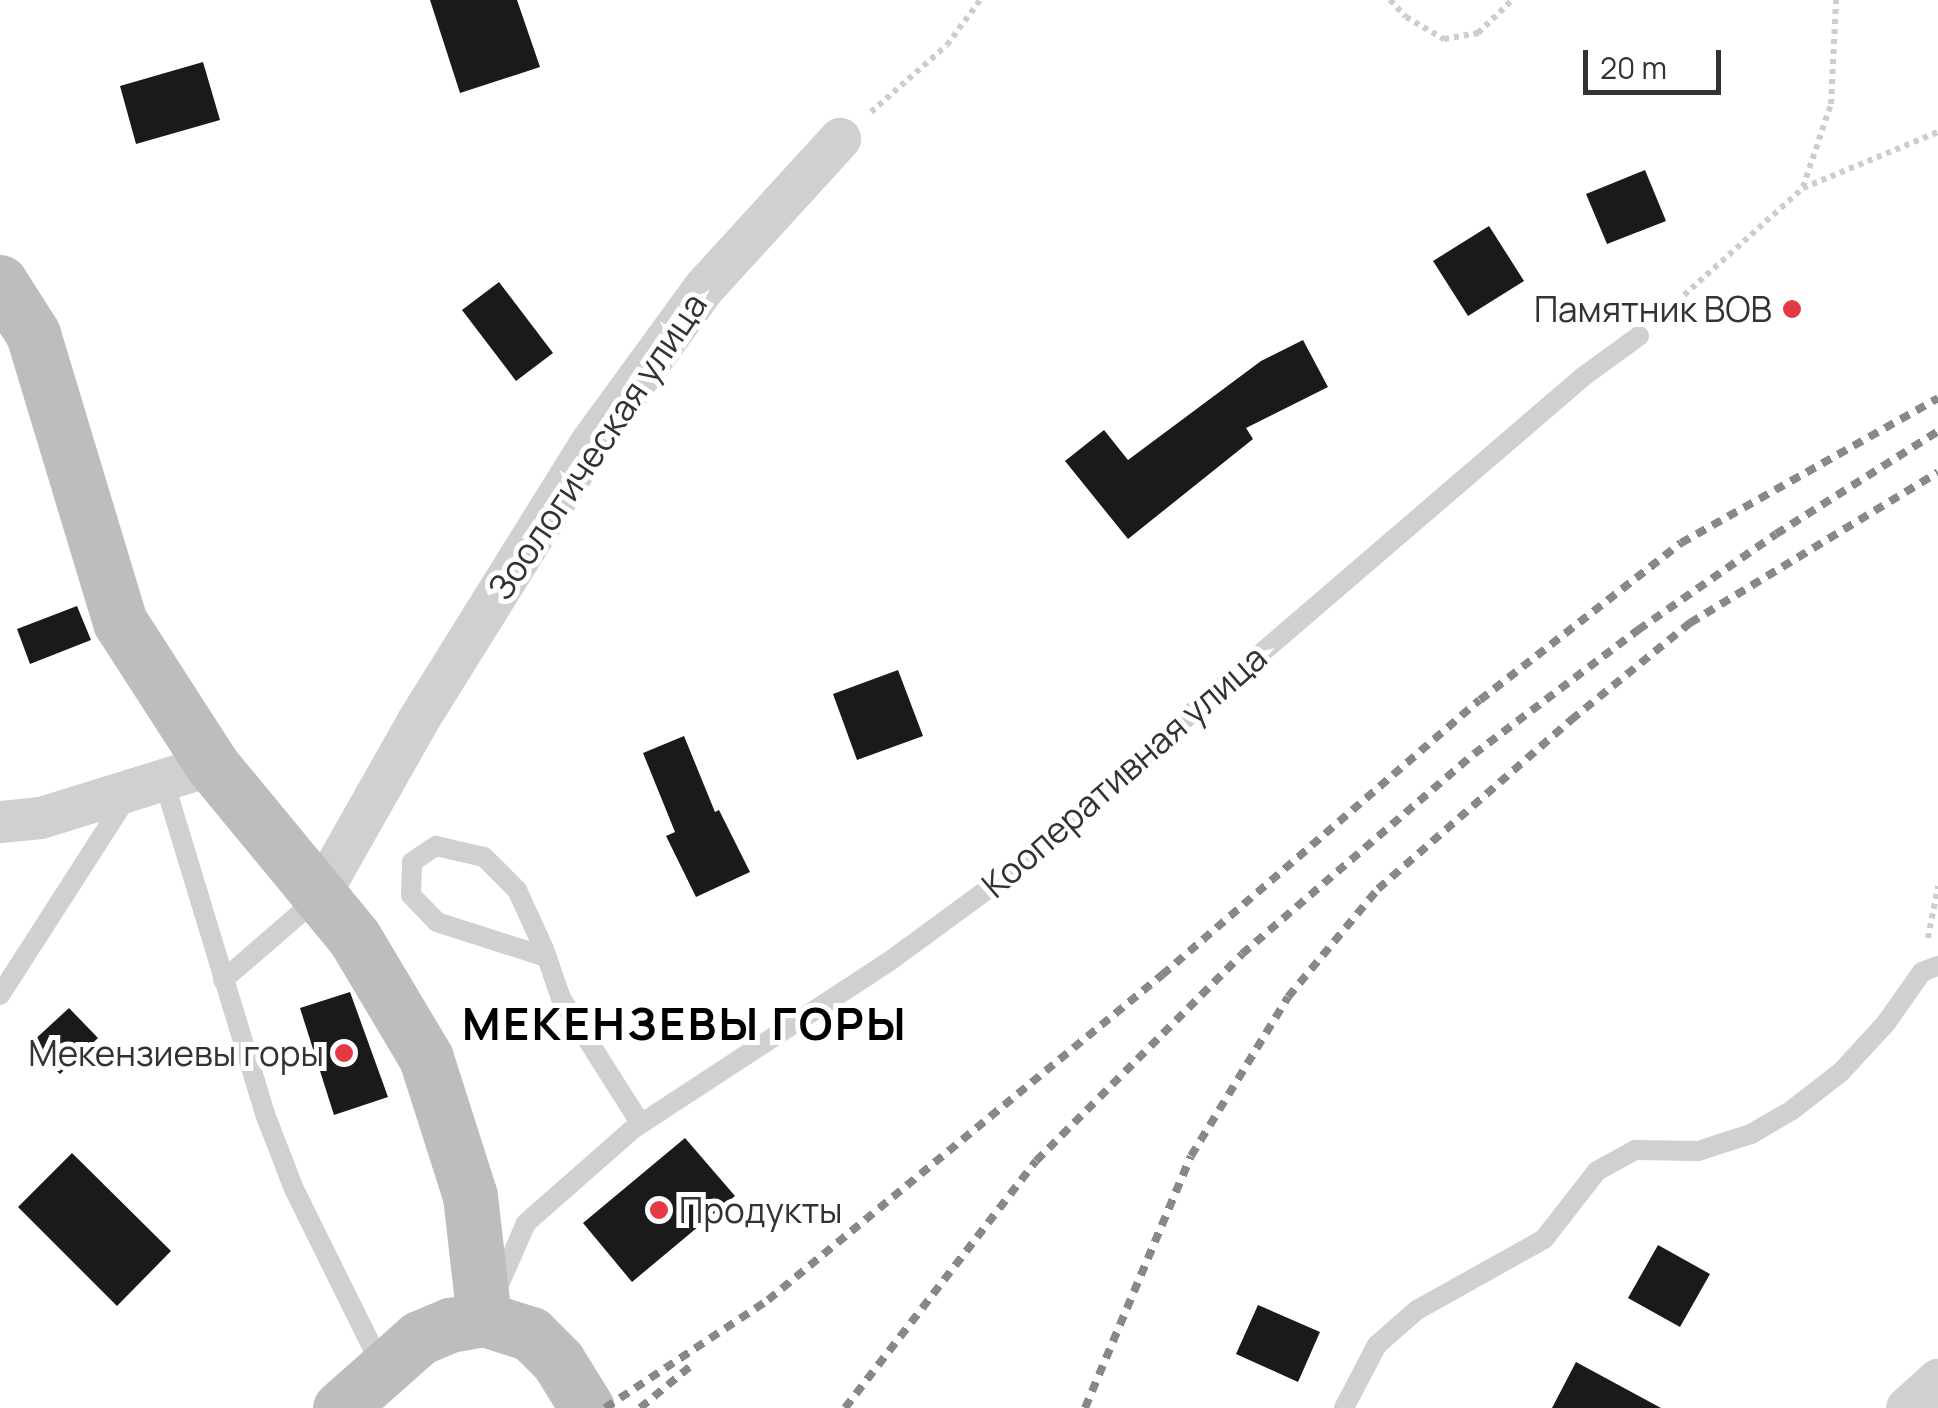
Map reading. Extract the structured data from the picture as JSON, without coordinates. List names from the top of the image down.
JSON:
{
  "streets": {
    "street": ["Зоологическая улица"],
    "lane": ["Кооперативная улица"]
  },
  "districts": ["МЕКЕНЗЕВЫ ГОРЫ"],
  "places": ["Памятник ВОВ", "Мекензиевы горы", "Продукты"],
  "scale_bar": "20 m"
}
